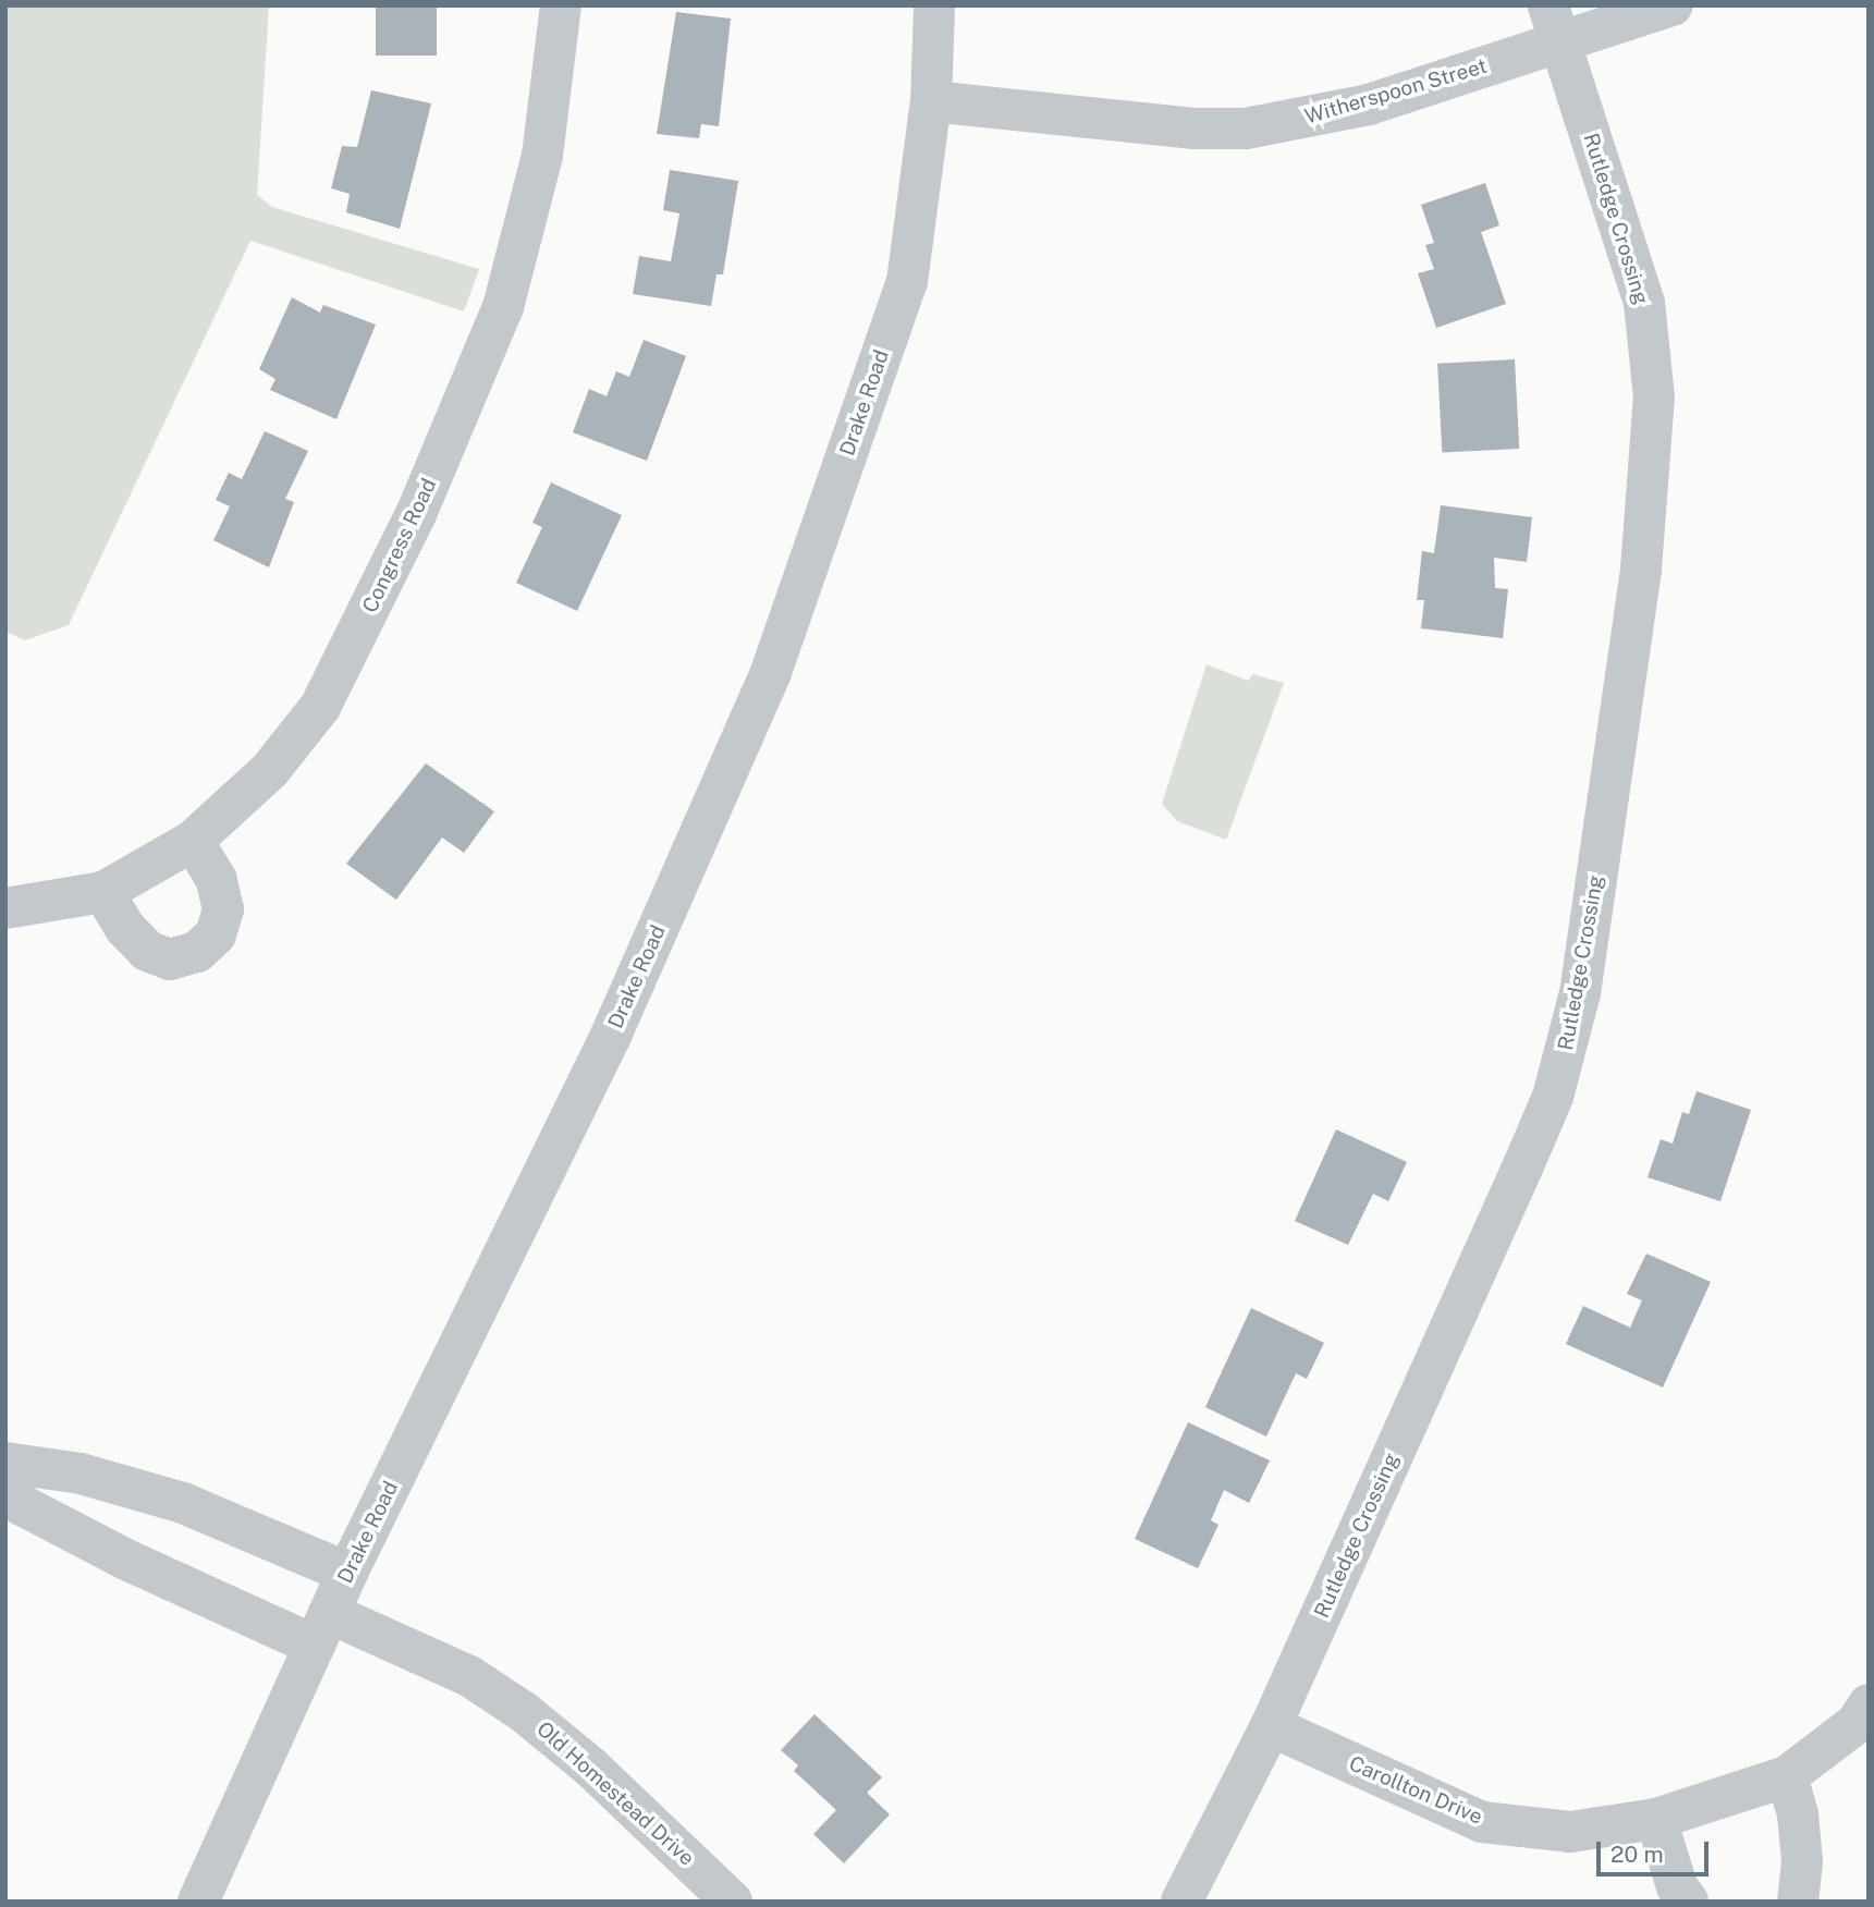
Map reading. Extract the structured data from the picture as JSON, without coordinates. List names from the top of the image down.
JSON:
{
  "streets": {
    "street": [
      "Witherspoon Street",
      "Rutledge Crossing",
      "Drake Road",
      "Congress Road",
      "Carollton Drive",
      "Old Homestead Drive"
    ]
  },
  "crossings": [
    ["Witherspoon Street", "Rutledge Crossing"],
    ["Witherspoon Street", "Drake Road"],
    ["Rutledge Crossing", "Carollton Drive"],
    ["Drake Road", "Old Homestead Drive"]
  ],
  "scale_bar": "20 m"
}
